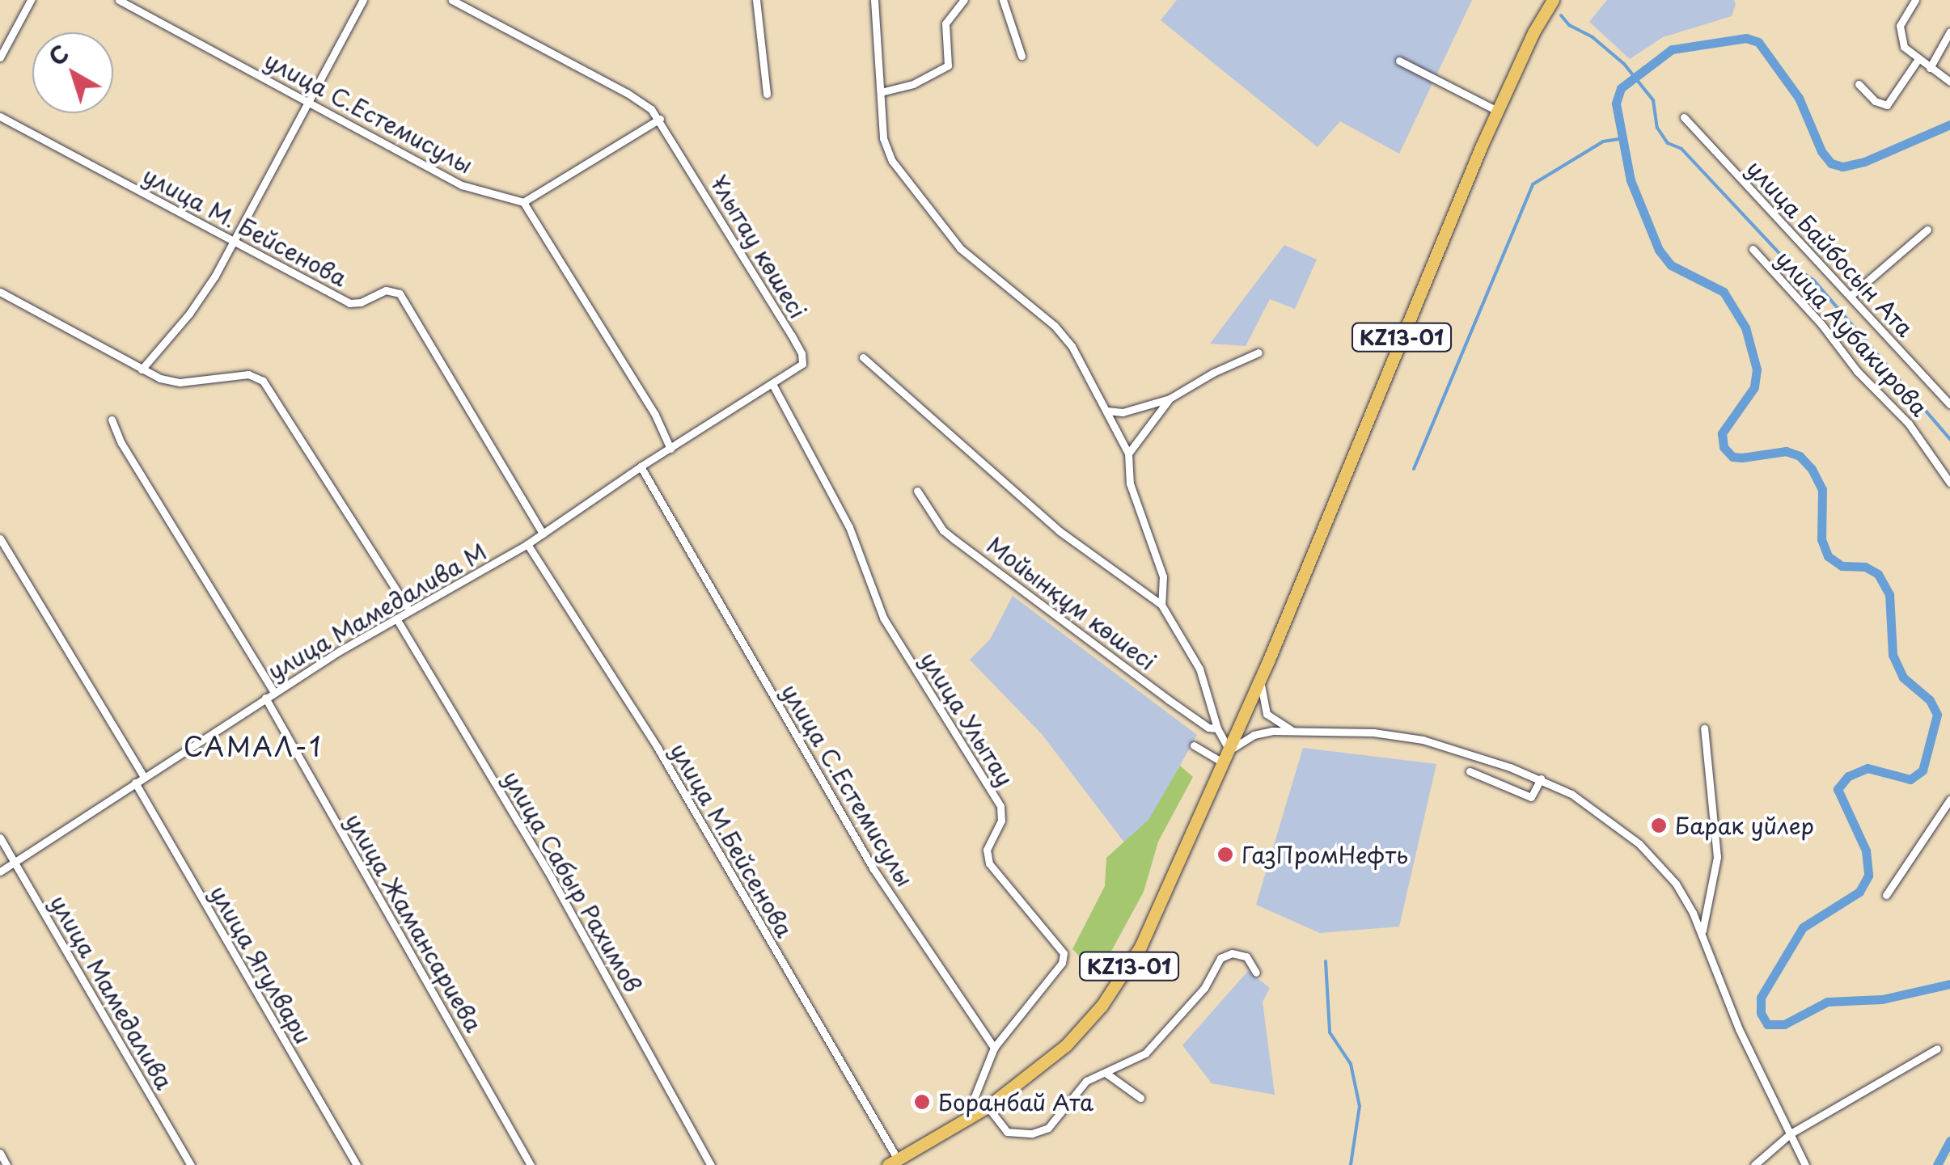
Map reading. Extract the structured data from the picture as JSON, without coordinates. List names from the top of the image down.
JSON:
{
  "streets": {
    "highway": ["KZ13-01"],
    "street": [
      "улица С.Естемисулы",
      "улица М. Бейсенова",
      "Ұлытау көшесі",
      "улица Байбосын Ата",
      "улица Аубакирова",
      "Мойынқұм көшесі",
      "улица Мамедалива М",
      "улица Улытау",
      "улица М.Бейсенова",
      "улица Сабыр Рахимов",
      "улица Жамансариева",
      "улица Ягулвари",
      "улица Мамедалива"
    ]
  },
  "crossings": [
    ["улица С.Естемисулы", "улица Мамедалива М"],
    ["улица С.Естемисулы", "улица Улытау"],
    ["улица М. Бейсенова", "улица Мамедалива М"],
    ["Ұлытау көшесі", "улица Мамедалива М"],
    ["Ұлытау көшесі", "улица Улытау"],
    ["KZ13-01", "Мойынқұм көшесі"],
    ["KZ13-01", "улица М.Бейсенова"],
    ["улица Мамедалива М", "улица Улытау"],
    ["улица Мамедалива М", "улица М.Бейсенова"],
    ["улица Мамедалива М", "улица Сабыр Рахимов"],
    ["улица Мамедалива М", "улица Жамансариева"],
    ["улица Мамедалива М", "улица Ягулвари"],
    ["улица Мамедалива М", "улица Мамедалива"]
  ],
  "districts": ["САМАЛ-1"],
  "places": ["Барак уйлер", "ГазПромНефть", "Боранбай Ата"],
  "north": "top left"
}
